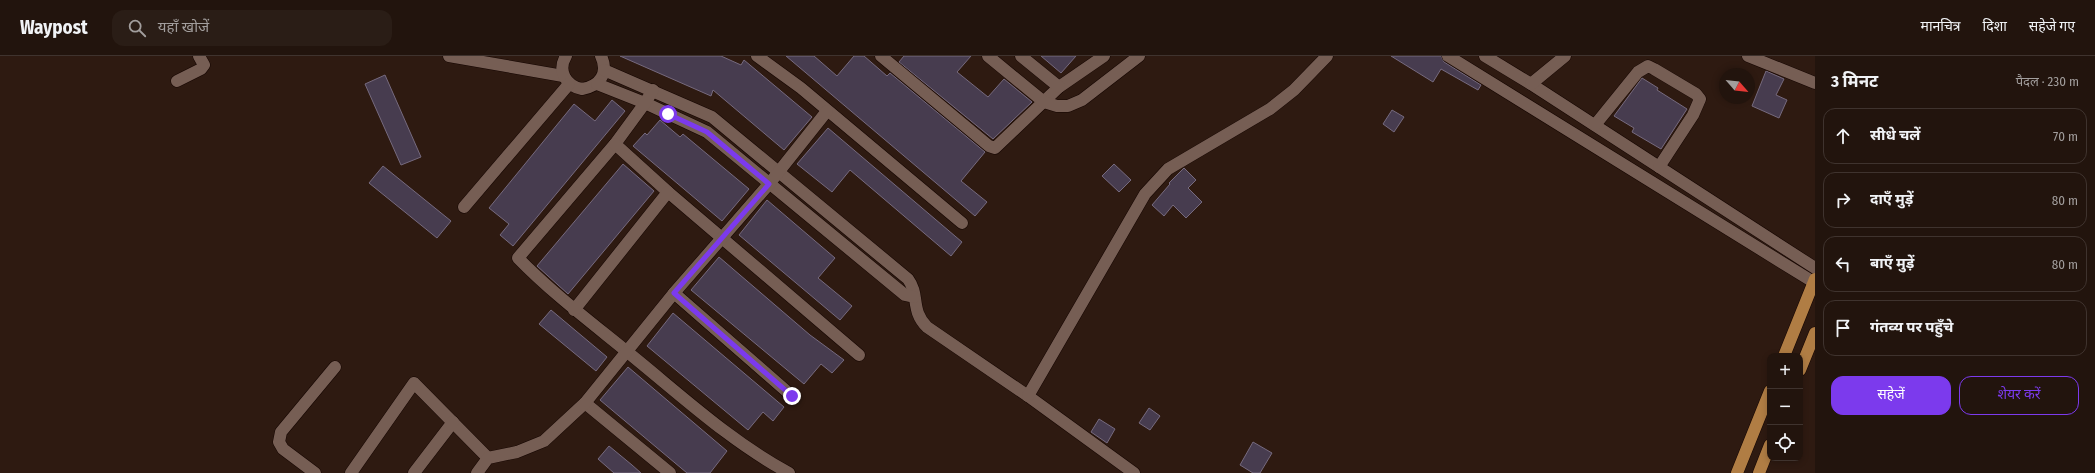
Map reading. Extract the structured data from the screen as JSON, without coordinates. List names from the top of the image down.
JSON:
{
  "north": "bottom right",
  "page": {
    "header": "Waypost",
    "search": "यहाँ खोजें",
    "nav": ["मानचित्र", "दिशा", "सहेजे गए"],
    "heading": ["3 मिनट", "पैदल · 230 m"],
    "list": [
      ["सीधे चलें", "70 m"],
      ["दाएँ मुड़ें", "80 m"],
      ["बाएँ मुड़ें", "80 m"],
      "गंतव्य पर पहुँचे"
    ],
    "map_buttons": ["+", "−"],
    "buttons": ["सहेजें", "शेयर करें"]
  }
}
